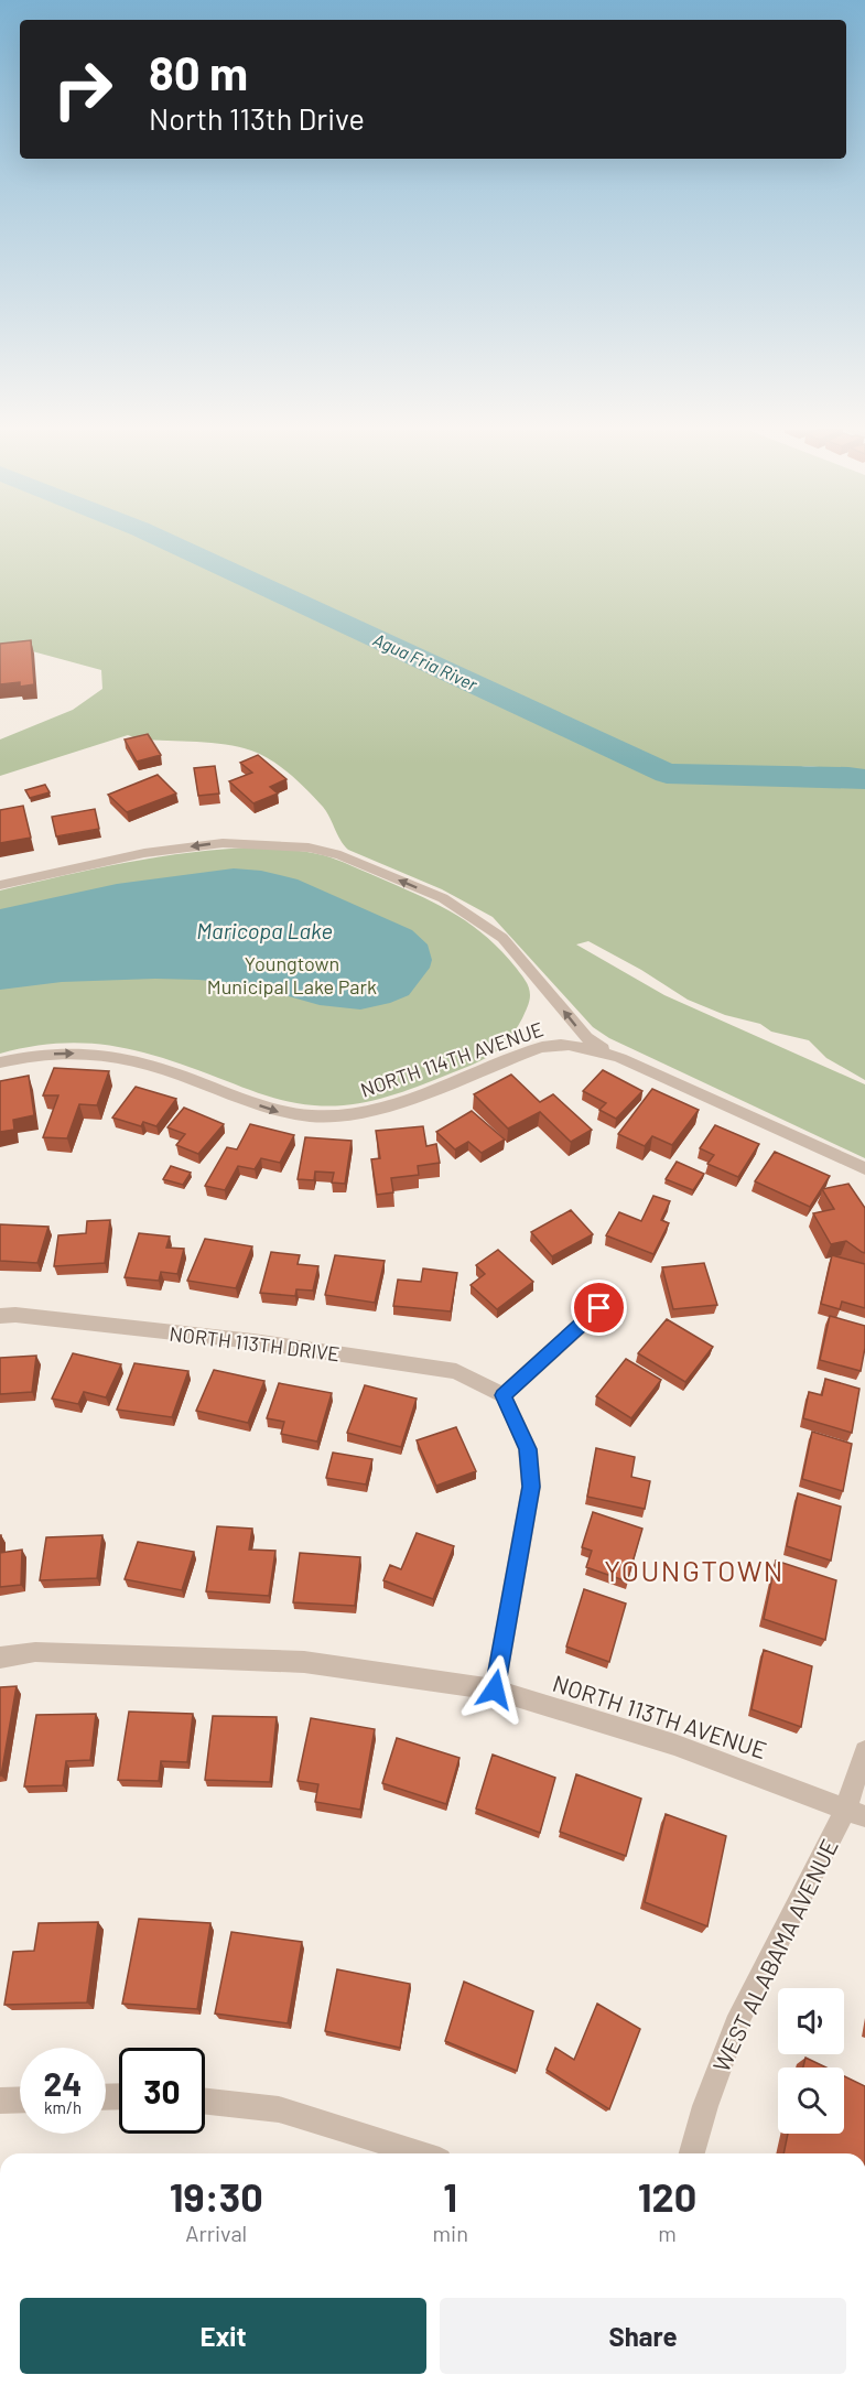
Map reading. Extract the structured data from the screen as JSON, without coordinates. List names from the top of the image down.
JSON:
{
  "streets": {
    "street": [
      "NORTH 114TH AVENUE",
      "NORTH 113TH DRIVE",
      "NORTH 113TH AVENUE",
      "WEST ALABAMA AVENUE"
    ]
  },
  "crossings": [
    ["NORTH 113TH AVENUE", "WEST ALABAMA AVENUE"]
  ],
  "one_way": ["NORTH 114TH AVENUE"],
  "districts": ["YOUNGTOWN"],
  "water": ["Agua Fria River", "Maricopa Lake"],
  "parks": ["Youngtown Municipal Lake Park"],
  "page": {
    "turn": ["80 m", "North 113th Drive"],
    "speed": "24 km/h",
    "limit": "30",
    "eta": [
      "19:30",
      "Arrival",
      "1",
      "min",
      "120",
      "m"
    ],
    "buttons": ["Exit", "Share"]
  }
}
